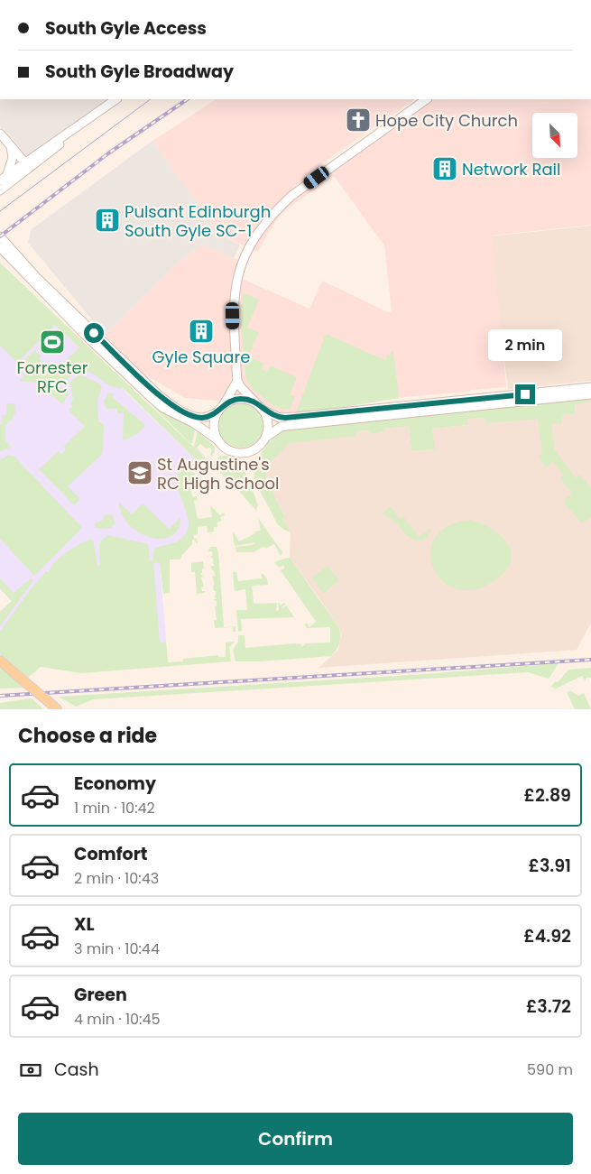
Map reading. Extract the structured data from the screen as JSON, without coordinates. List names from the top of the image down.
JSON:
{
  "places": {
    "church": ["Hope City Church"],
    "building": ["Network Rail", "Pulsant Edinburgh South Gyle SC-1", "Gyle Square"],
    "sports": ["Forrester RFC"],
    "school or university": ["St Augustine's RC High School"]
  },
  "north": "bottom right",
  "page": {
    "banner": ["South Gyle Access", "South Gyle Broadway"],
    "bubble": "2 min",
    "heading": "Choose a ride",
    "list": [
      {
        "name": "Economy",
        "note": "1 min · 10:42",
        "value": "£2.89"
      },
      {
        "name": "Comfort",
        "note": "2 min · 10:43",
        "value": "£3.91"
      },
      {
        "name": "XL",
        "note": "3 min · 10:44",
        "value": "£4.92"
      },
      {
        "name": "Green",
        "note": "4 min · 10:45",
        "value": "£3.72"
      }
    ],
    "pay": ["Cash", "590 m"],
    "buttons": "Confirm"
  }
}
